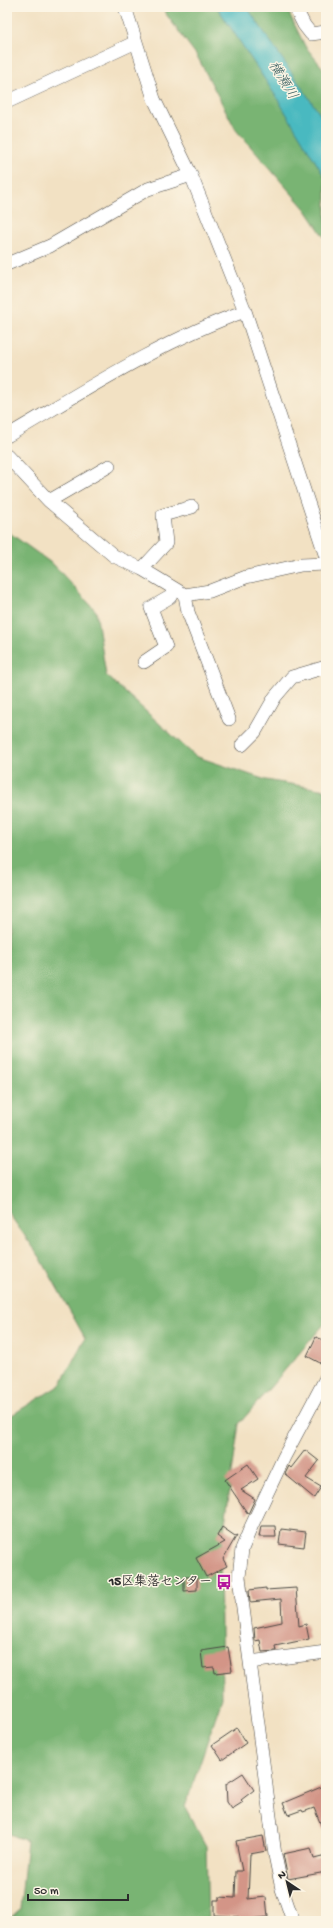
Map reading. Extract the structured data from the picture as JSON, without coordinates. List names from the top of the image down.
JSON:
{
  "water": ["横瀬川"],
  "places": {
    "bus stop": ["15区集落センター"]
  },
  "scale_bar": "50 m",
  "north": "top left"
}
